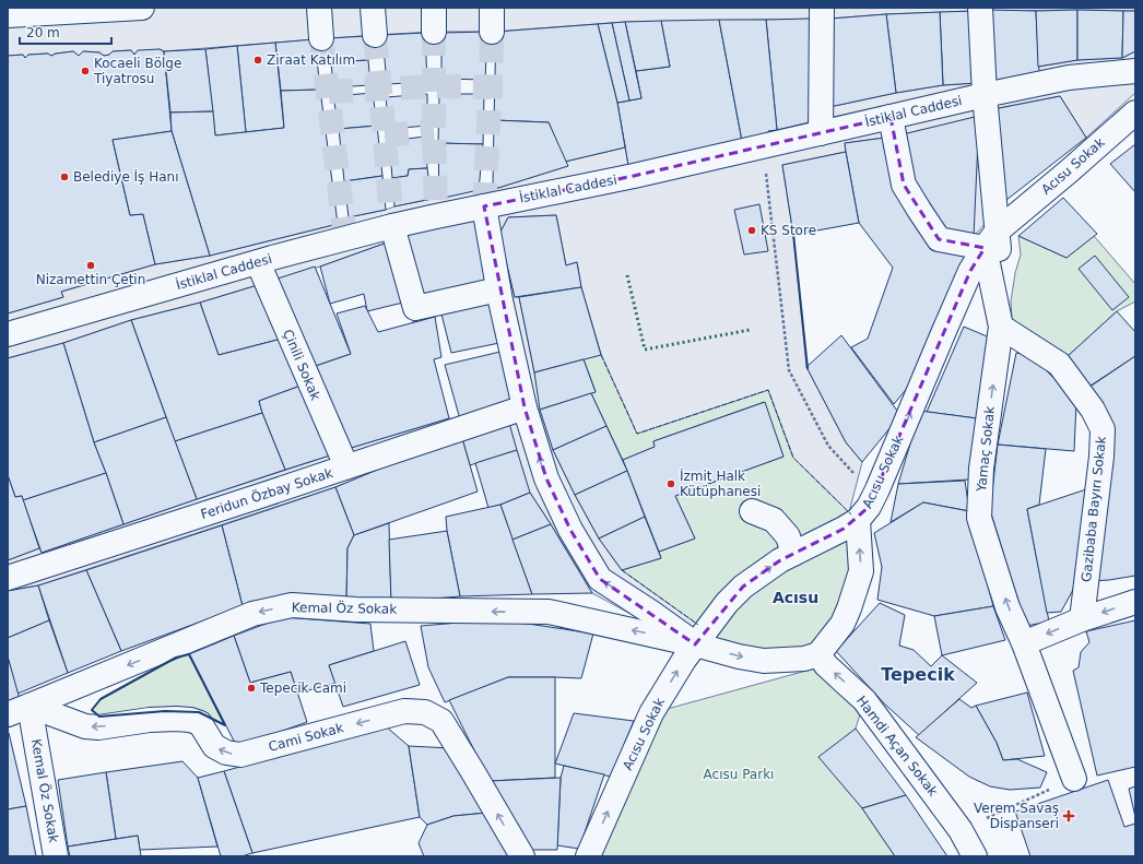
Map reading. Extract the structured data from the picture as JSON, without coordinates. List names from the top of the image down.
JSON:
{
  "streets": {
    "street": [
      "İstiklal Caddesi",
      "Acısu Sokak",
      "Çinili Sokak",
      "Yamaç Sokak",
      "Feridun Özbay Sokak",
      "Gazibaba Bayırı Sokak",
      "Kemal Öz Sokak",
      "Cami Sokak",
      "Hamdi Açan Sokak"
    ]
  },
  "crossings": [
    ["İstiklal Caddesi", "Çinili Sokak"],
    ["İstiklal Caddesi", "Yamaç Sokak"],
    ["Acısu Sokak", "Yamaç Sokak"],
    ["Acısu Sokak", "Kemal Öz Sokak"],
    ["Çinili Sokak", "Feridun Özbay Sokak"],
    ["Yamaç Sokak", "Gazibaba Bayırı Sokak"],
    ["Kemal Öz Sokak", "Cami Sokak"],
    ["Kemal Öz Sokak", "Hamdi Açan Sokak"]
  ],
  "one_way": ["Acısu Sokak", "Cami Sokak", "Hamdi Açan Sokak"],
  "districts": ["Acısu", "Tepecik"],
  "parks": ["Acısu Parkı"],
  "places": {
    "other": [
      "Ziraat Katılım",
      "Kocaeli Bölge Tiyatrosu",
      "Belediye İş Hanı",
      "KS Store",
      "Nizamettin Çetin",
      "İzmit Halk Kütüphanesi",
      "Tepecik Cami"
    ],
    "health": ["Verem Savaş Dispanseri"]
  },
  "scale_bar": "20 m"
}
